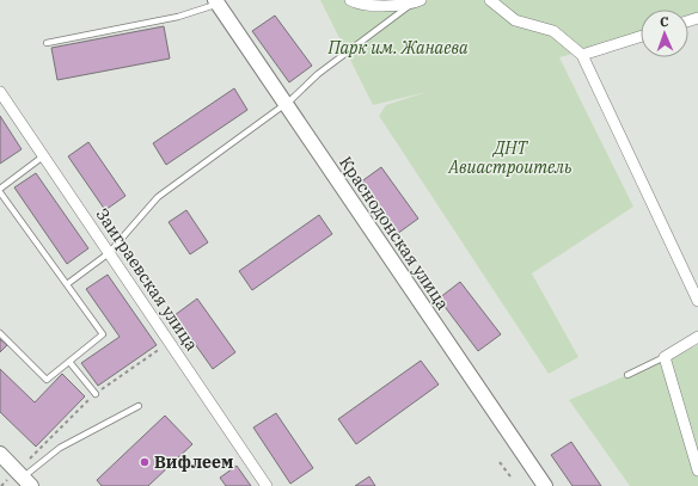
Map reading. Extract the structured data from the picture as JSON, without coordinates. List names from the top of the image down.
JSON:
{
  "streets": {
    "street": ["Краснодонская улица", "Заиграевская улица"]
  },
  "parks": ["Парк им. Жанаева", "ДНТ Авиастроитель"],
  "places": ["Вифлеем"],
  "north": "top"
}
